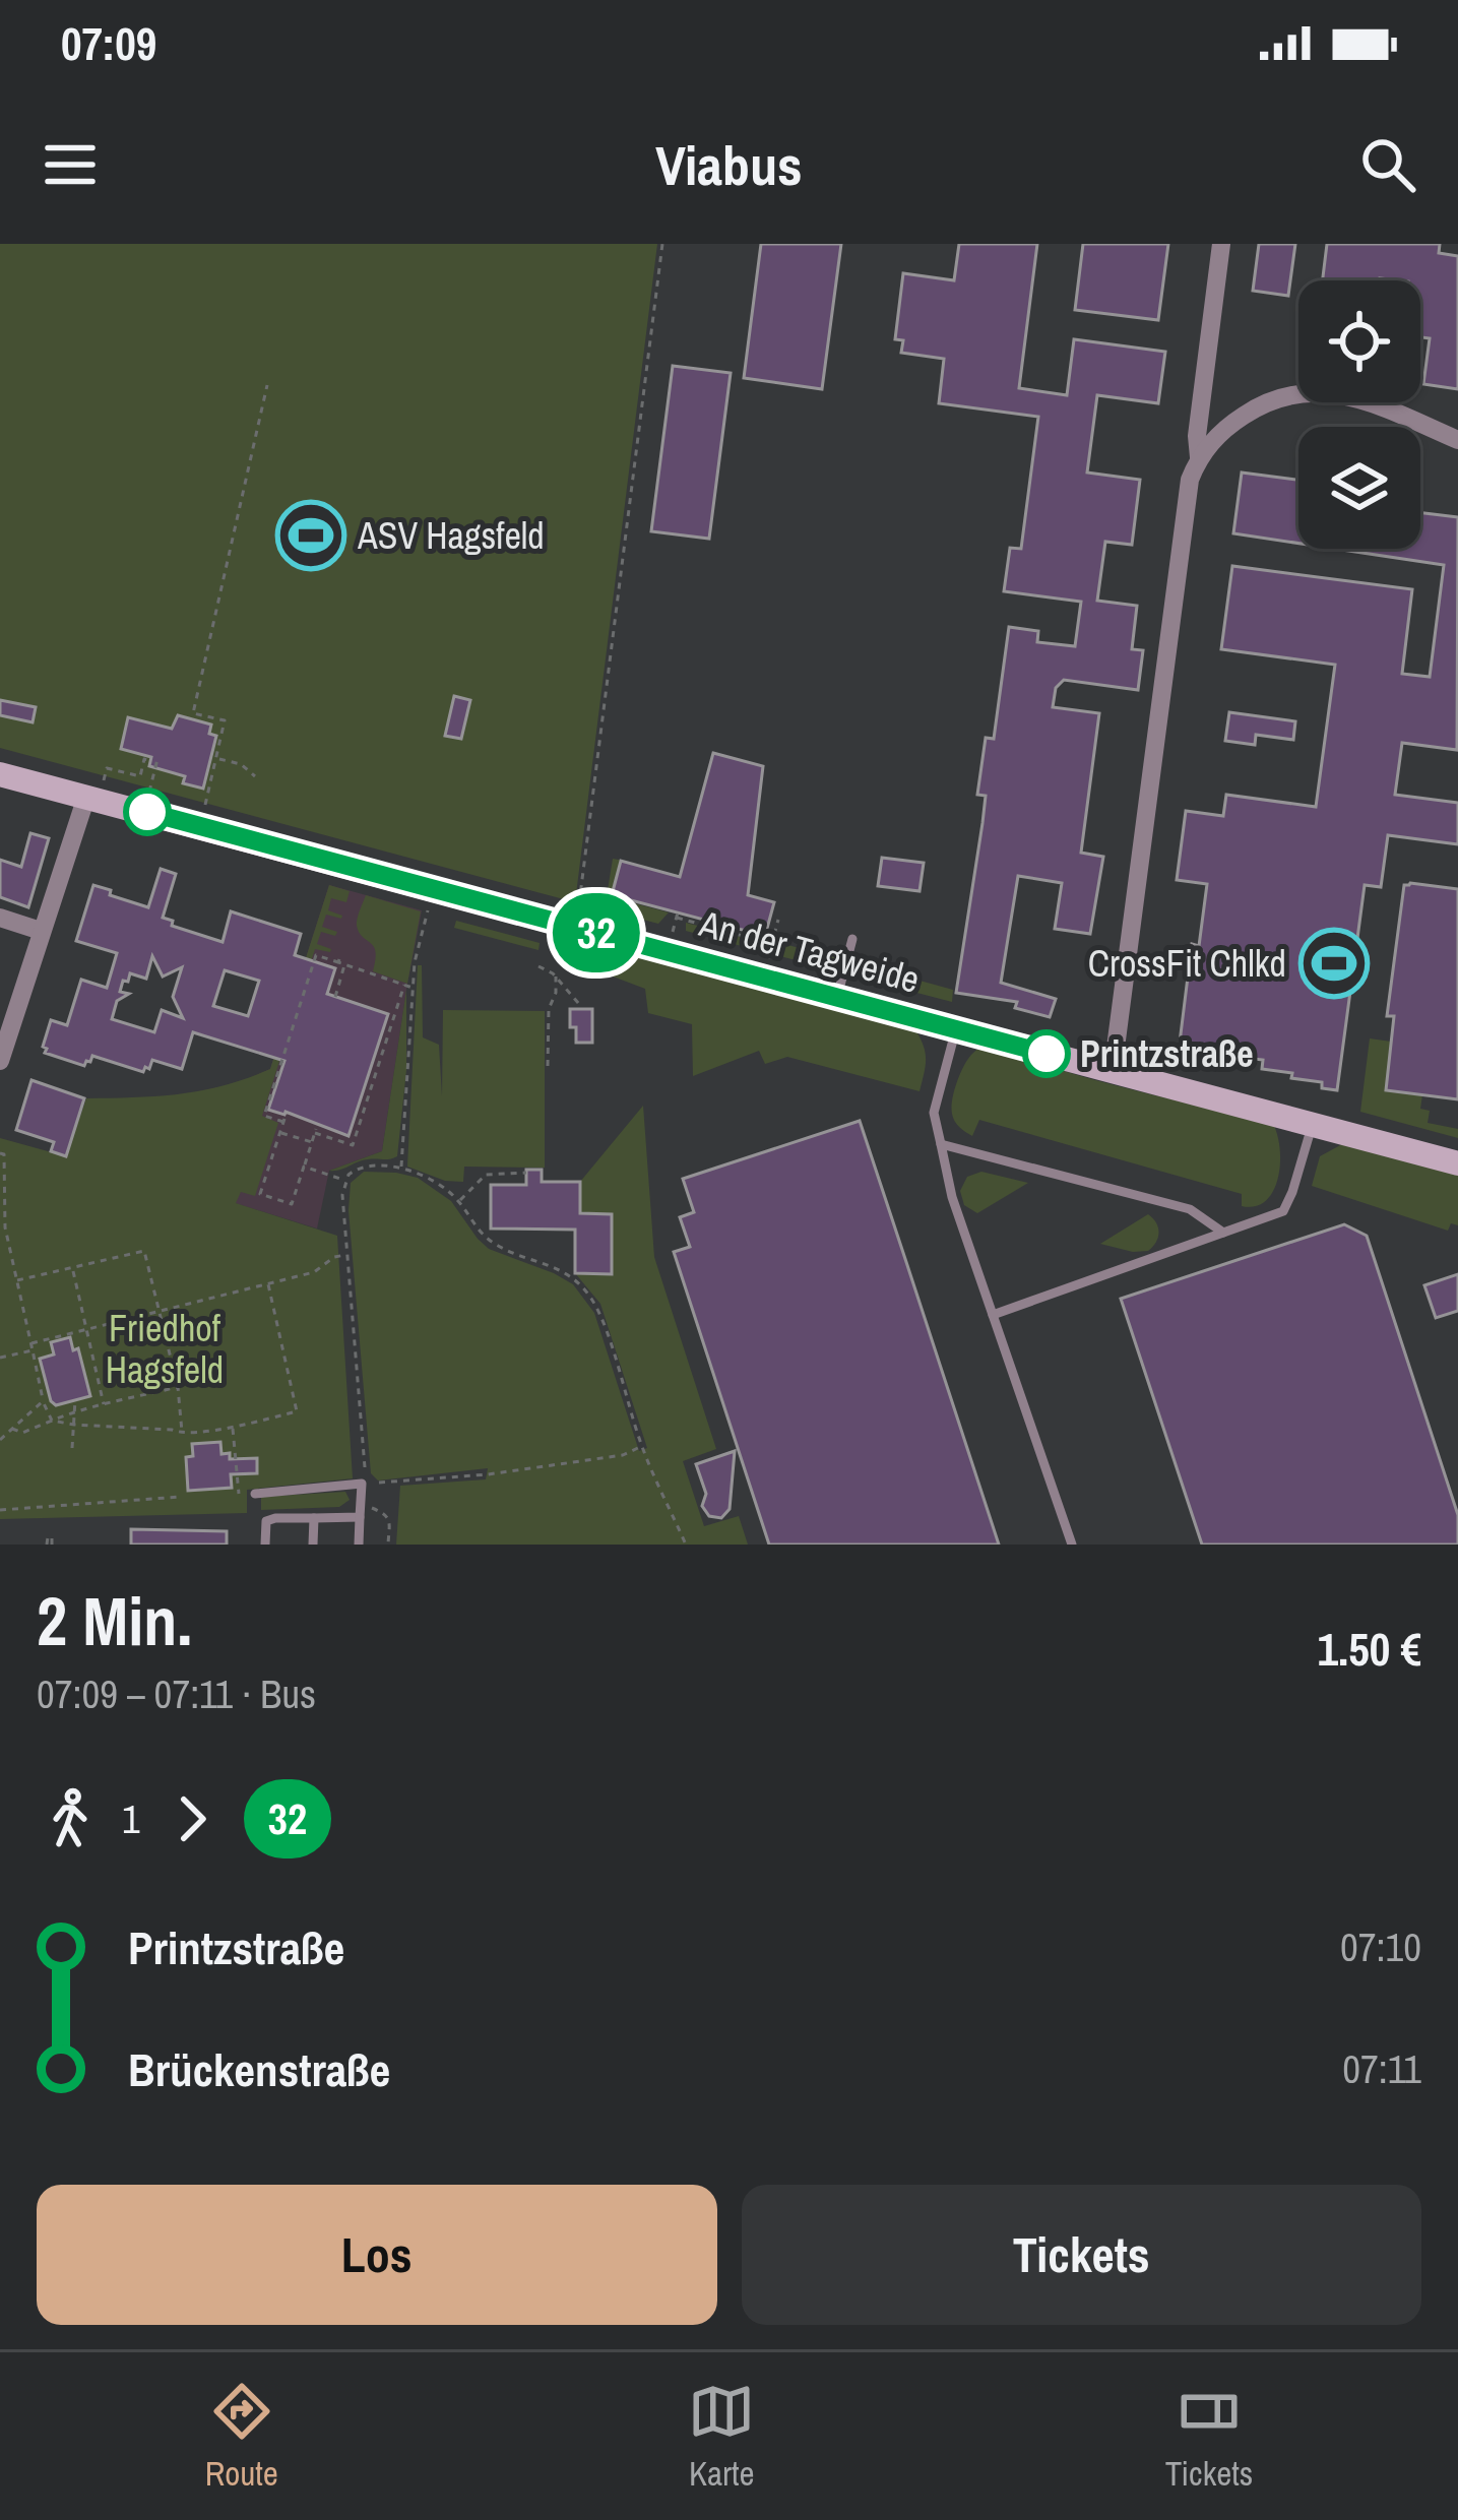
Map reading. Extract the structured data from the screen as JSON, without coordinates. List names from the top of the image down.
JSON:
{
  "streets": {
    "main road": ["An der Tagweide"]
  },
  "parks": ["Friedhof Hagsfeld"],
  "places": {
    "sports": ["ASV Hagsfeld", "CrossFit Chlkd"],
    "other": ["Printzstraße"]
  },
  "lines": ["bus line 32"],
  "page": {
    "status": "07:09",
    "header": "Viabus",
    "on_map": "32",
    "heading": ["2 Min.", "07:09 – 07:11 · Bus", "1.50 €"],
    "legs": ["1", "32"],
    "list": [
      {
        "name": "Printzstraße",
        "value": "07:10"
      },
      {
        "name": "Brückenstraße",
        "value": "07:11"
      }
    ],
    "buttons": ["Los", "Tickets"],
    "tabs": ["Route", "Karte", "Tickets"]
  }
}
